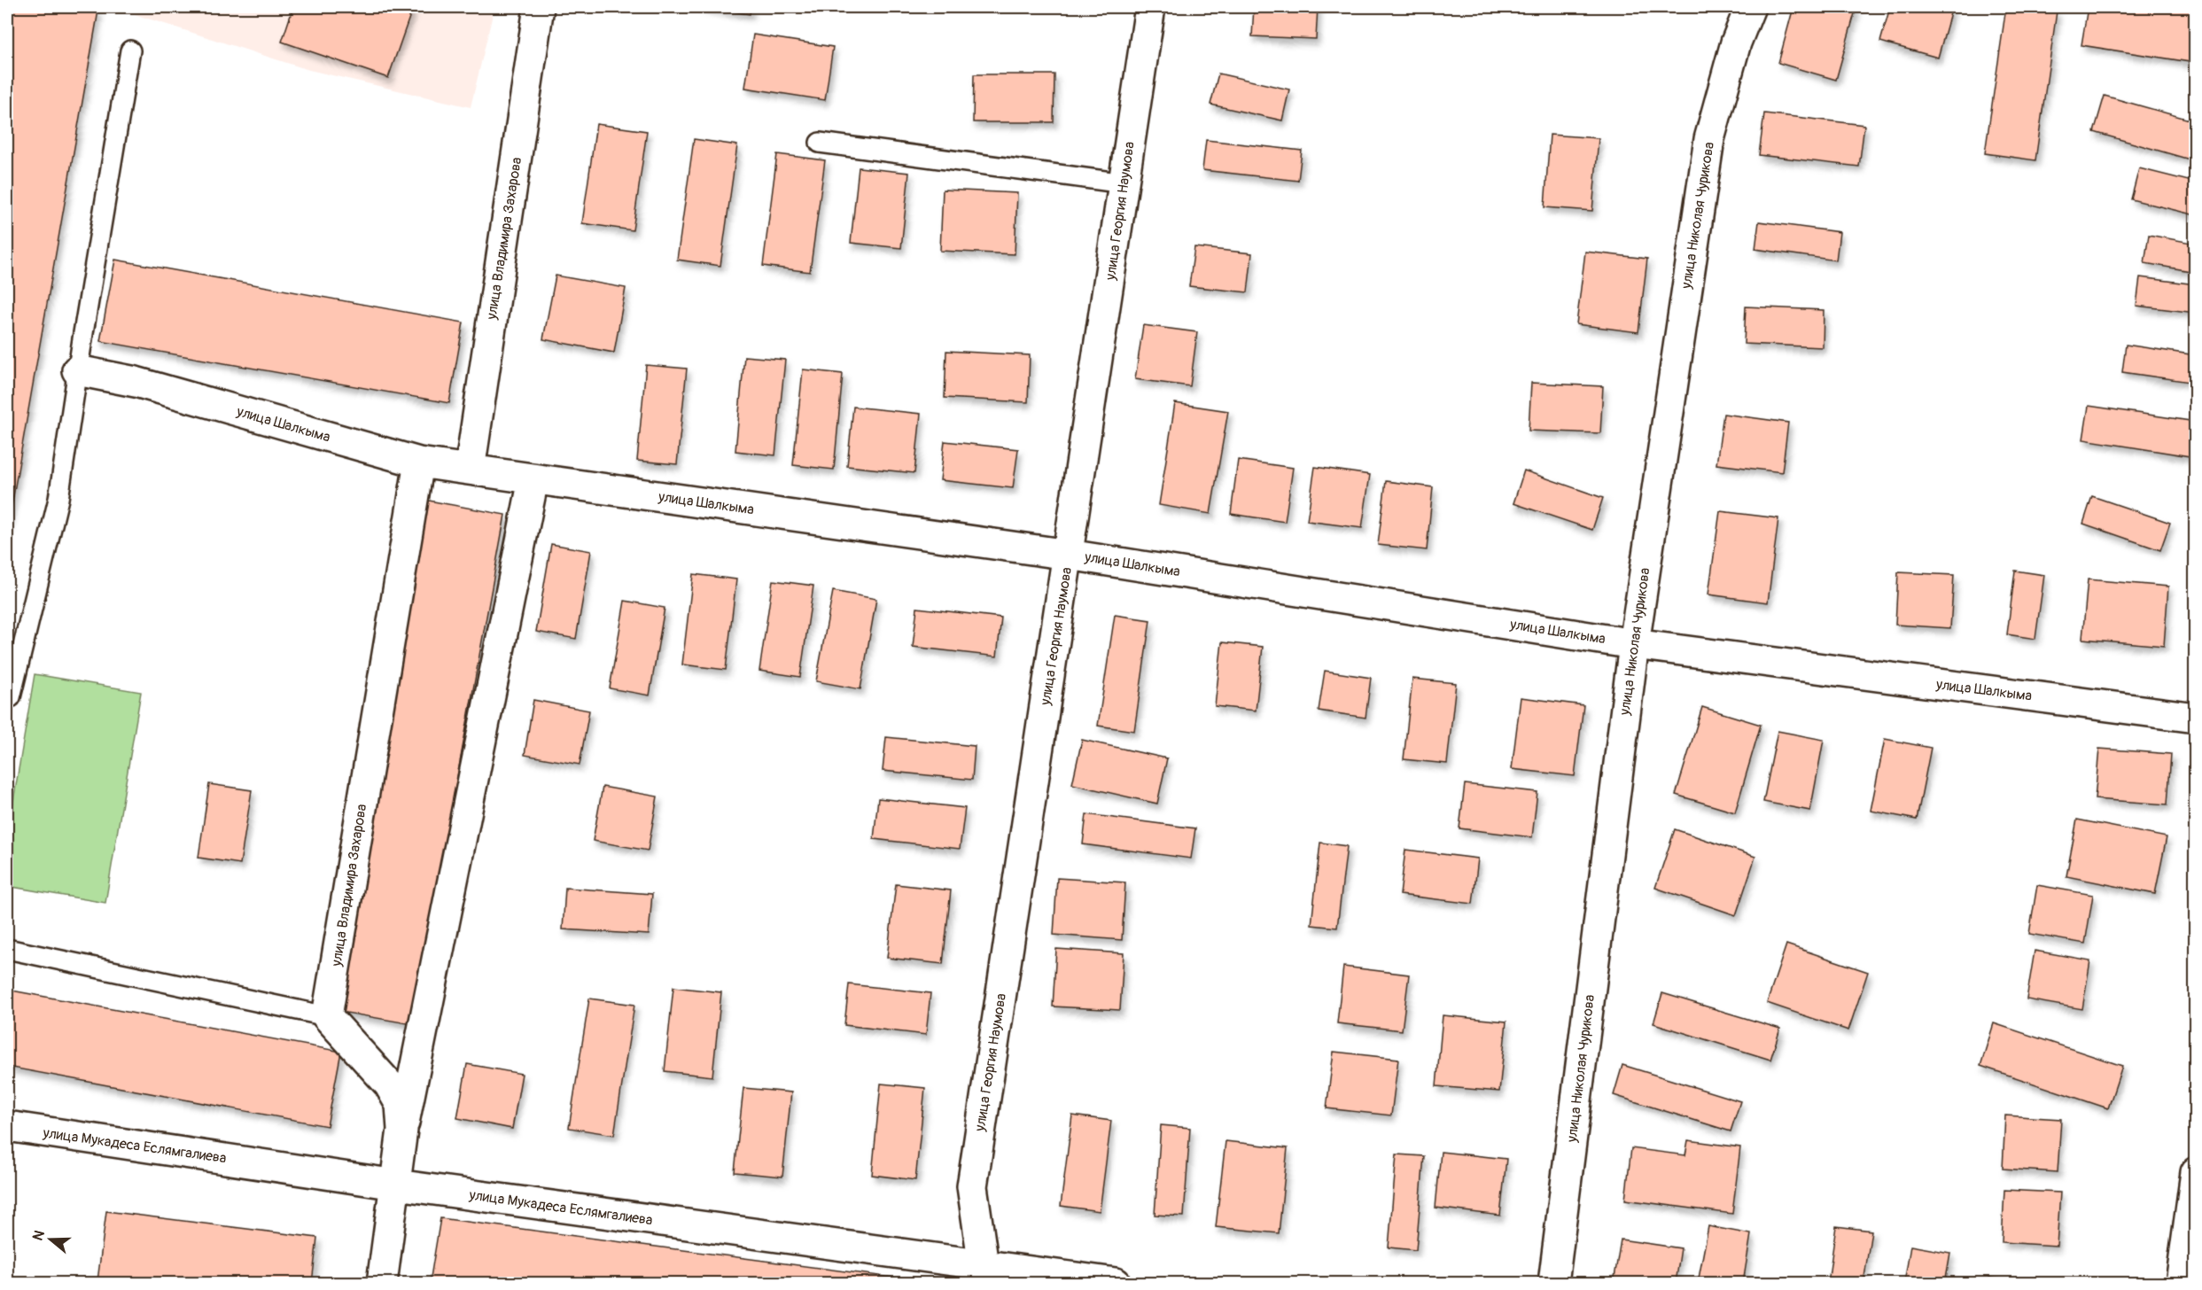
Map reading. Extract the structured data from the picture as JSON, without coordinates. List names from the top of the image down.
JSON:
{
  "streets": {
    "street": [
      "улица Георгия Наумова",
      "улица Николая Чурикова",
      "улица Владимира Захарова",
      "улица Шалкыма",
      "улица Мукадеса Еслямгалиева"
    ]
  },
  "crossings": [
    ["улица Георгия Наумова", "улица Шалкыма"],
    ["улица Георгия Наумова", "улица Мукадеса Еслямгалиева"],
    ["улица Николая Чурикова", "улица Шалкыма"],
    ["улица Владимира Захарова", "улица Шалкыма"]
  ],
  "north": "left"
}
